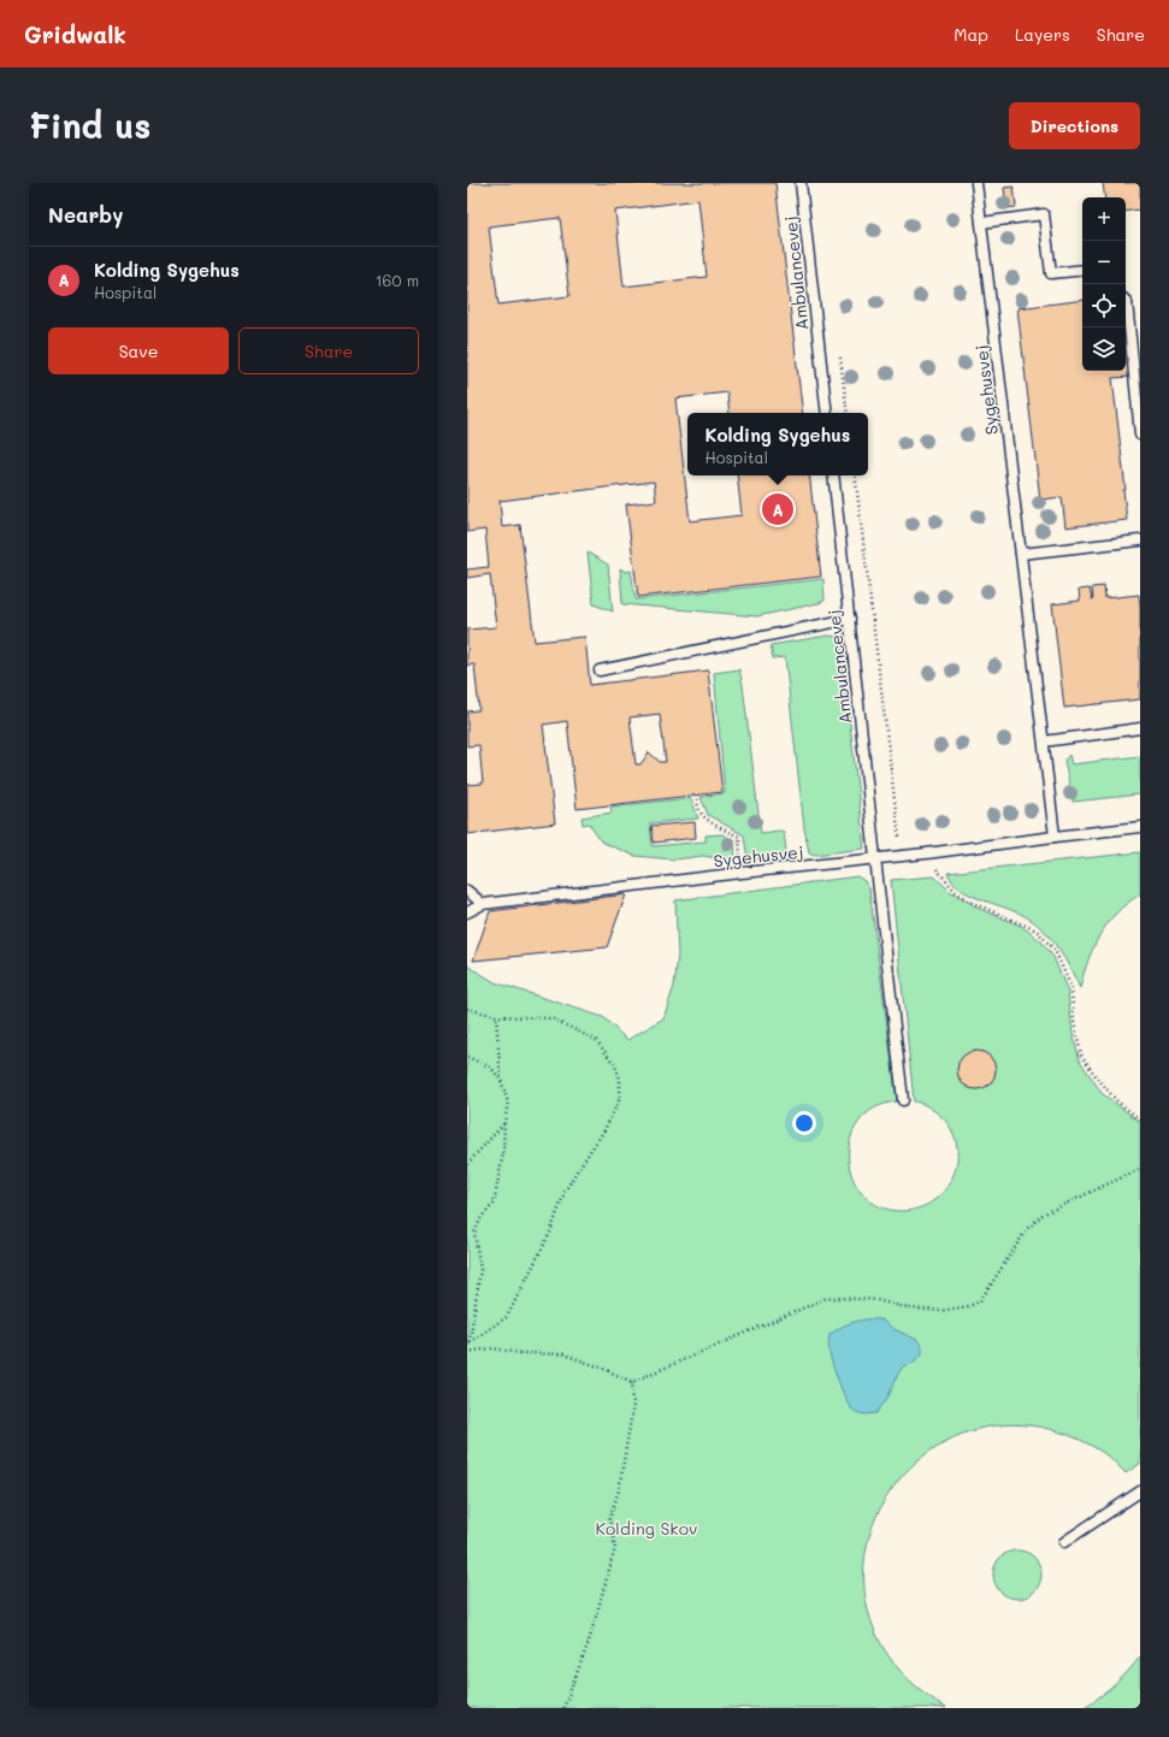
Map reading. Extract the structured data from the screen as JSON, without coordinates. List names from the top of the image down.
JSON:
{
  "streets": {
    "lane": ["Ambulancevej", "Sygehusvej"]
  },
  "crossings": [
    ["Ambulancevej", "Sygehusvej"]
  ],
  "parks": ["Kolding Skov"],
  "page": {
    "header": "Gridwalk",
    "nav": ["Map", "Layers", "Share"],
    "buttons": [
      "Directions",
      ["Save", "Share"]
    ],
    "title": "Find us",
    "heading": "Nearby",
    "map_buttons": ["+", "−"],
    "list": [
      {
        "mark": "A",
        "name": "Kolding Sygehus",
        "note": "Hospital",
        "value": "160 m"
      }
    ],
    "popup": ["Kolding Sygehus", "Hospital"],
    "pins": "A"
  }
}
